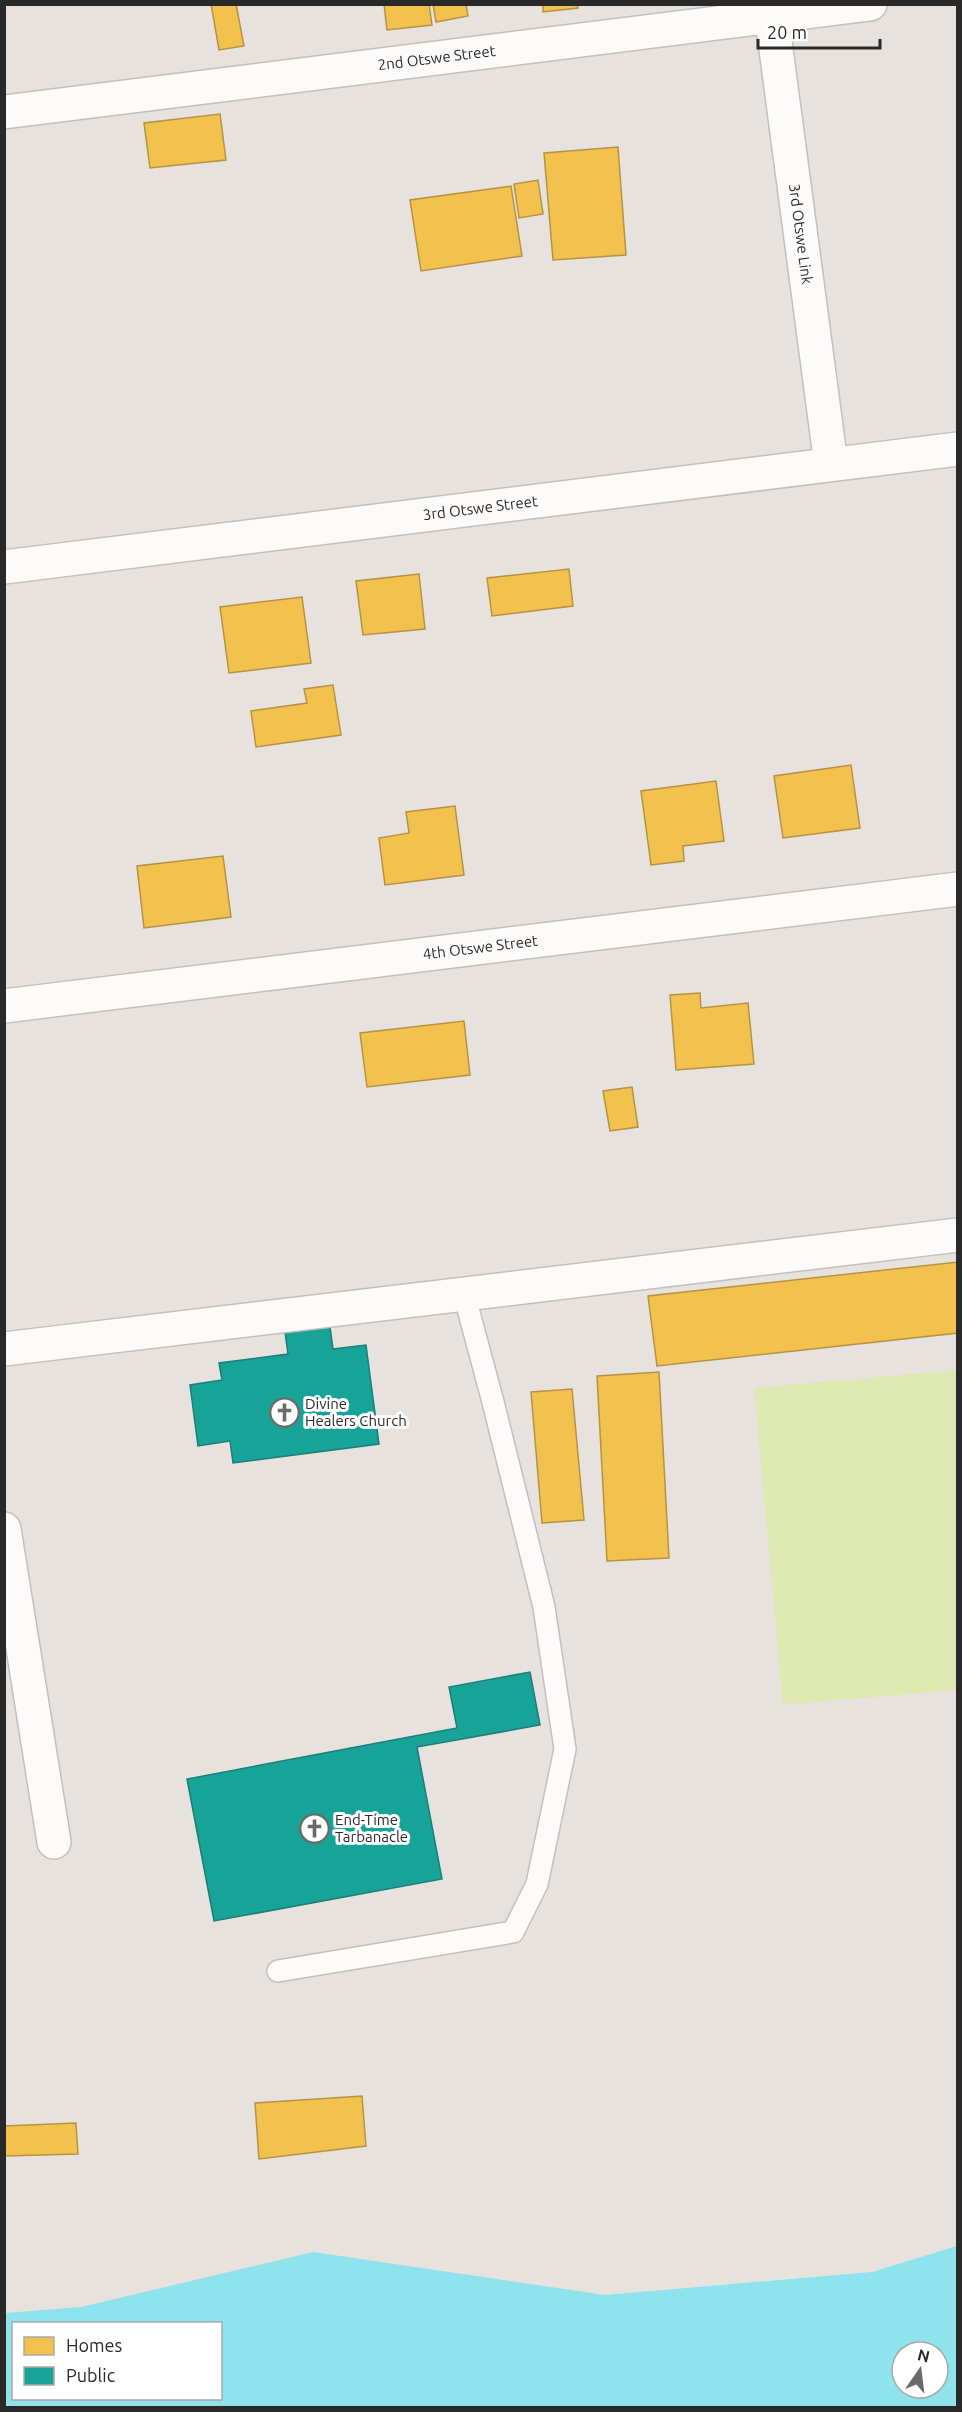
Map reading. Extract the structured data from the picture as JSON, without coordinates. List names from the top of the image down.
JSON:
{
  "streets": {
    "street": [
      "2nd Otswe Street",
      "3rd Otswe Link",
      "3rd Otswe Street",
      "4th Otswe Street"
    ]
  },
  "crossings": [
    ["2nd Otswe Street", "3rd Otswe Link"],
    ["3rd Otswe Link", "3rd Otswe Street"]
  ],
  "places": {
    "church": ["Divine Healers Church", "End-Time Tarbanacle"]
  },
  "legend": ["Homes", "Public"],
  "scale_bar": "20 m",
  "north": "top"
}
